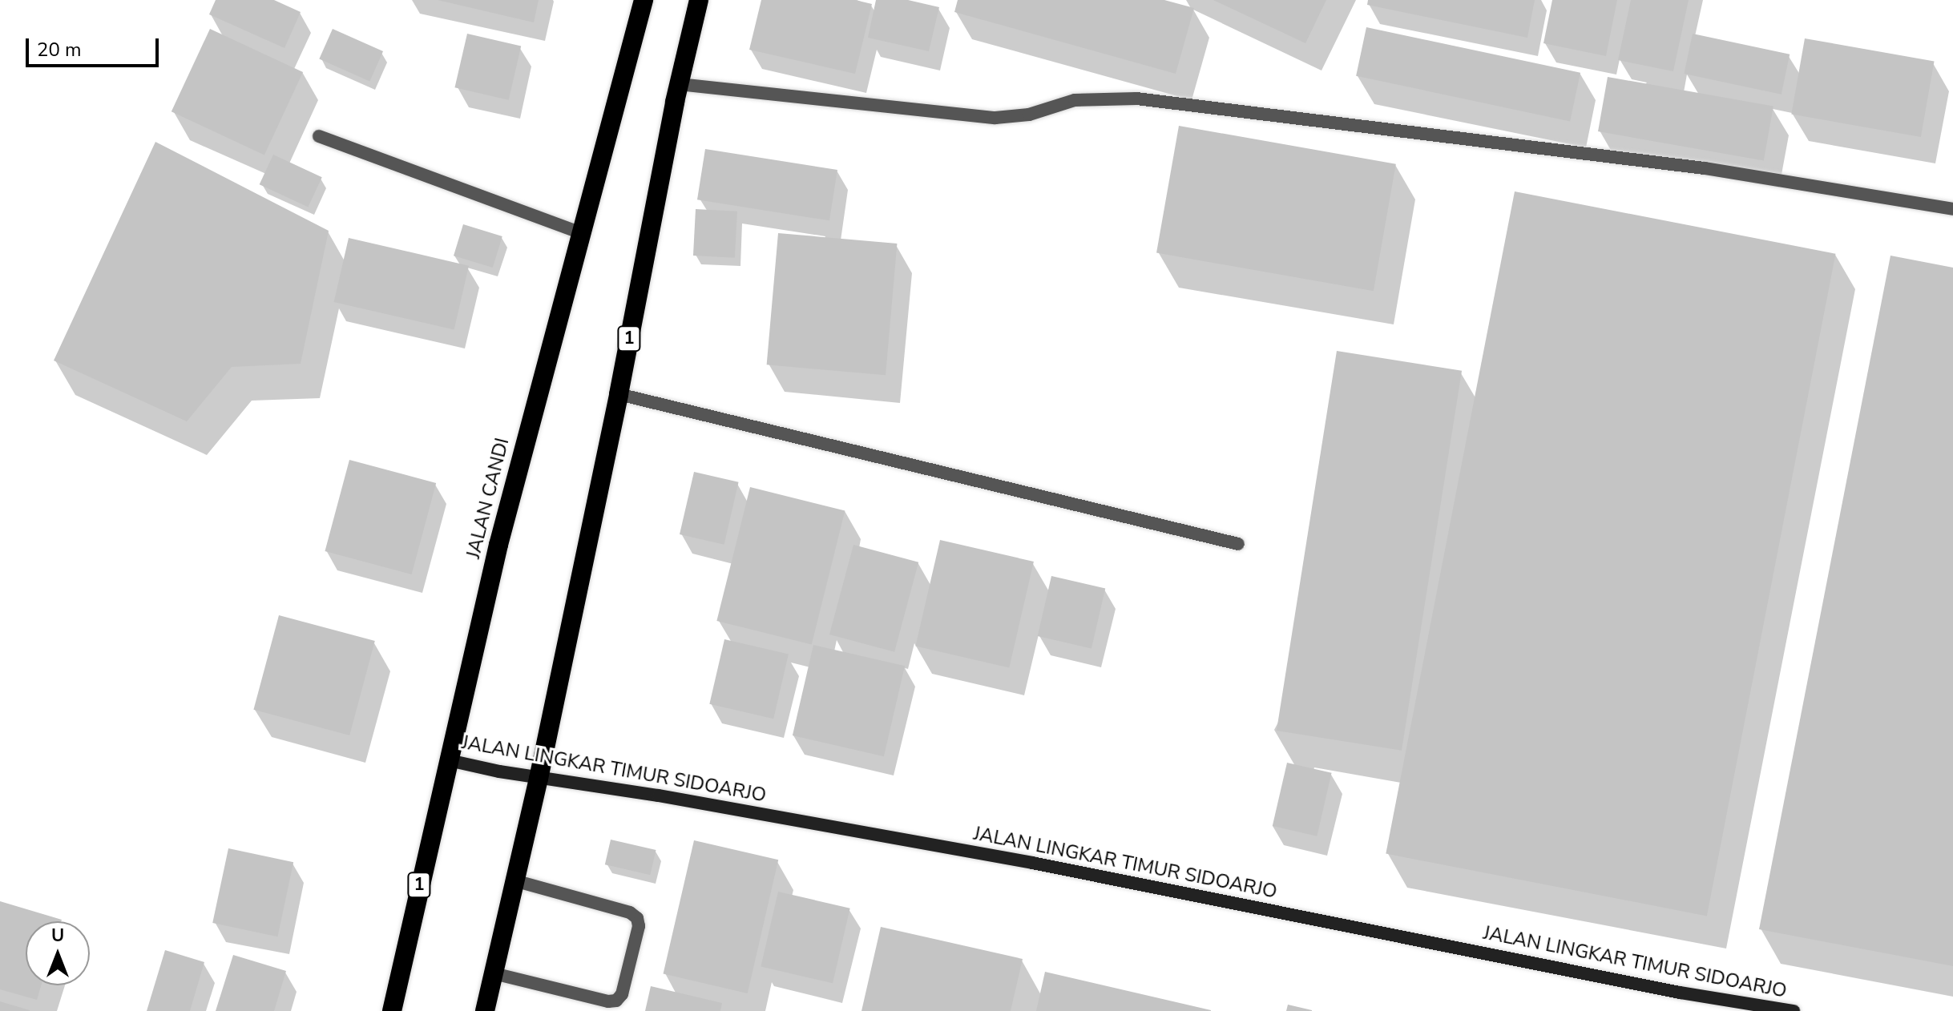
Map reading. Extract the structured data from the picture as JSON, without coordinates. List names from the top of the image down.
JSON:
{
  "streets": {
    "highway": ["1", "JALAN CANDI"],
    "main road": ["JALAN LINGKAR TIMUR SIDOARJO"]
  },
  "crossings": [
    ["1", "JALAN LINGKAR TIMUR SIDOARJO"],
    ["JALAN CANDI", "JALAN LINGKAR TIMUR SIDOARJO"]
  ],
  "scale_bar": "20 m",
  "north": "top"
}
